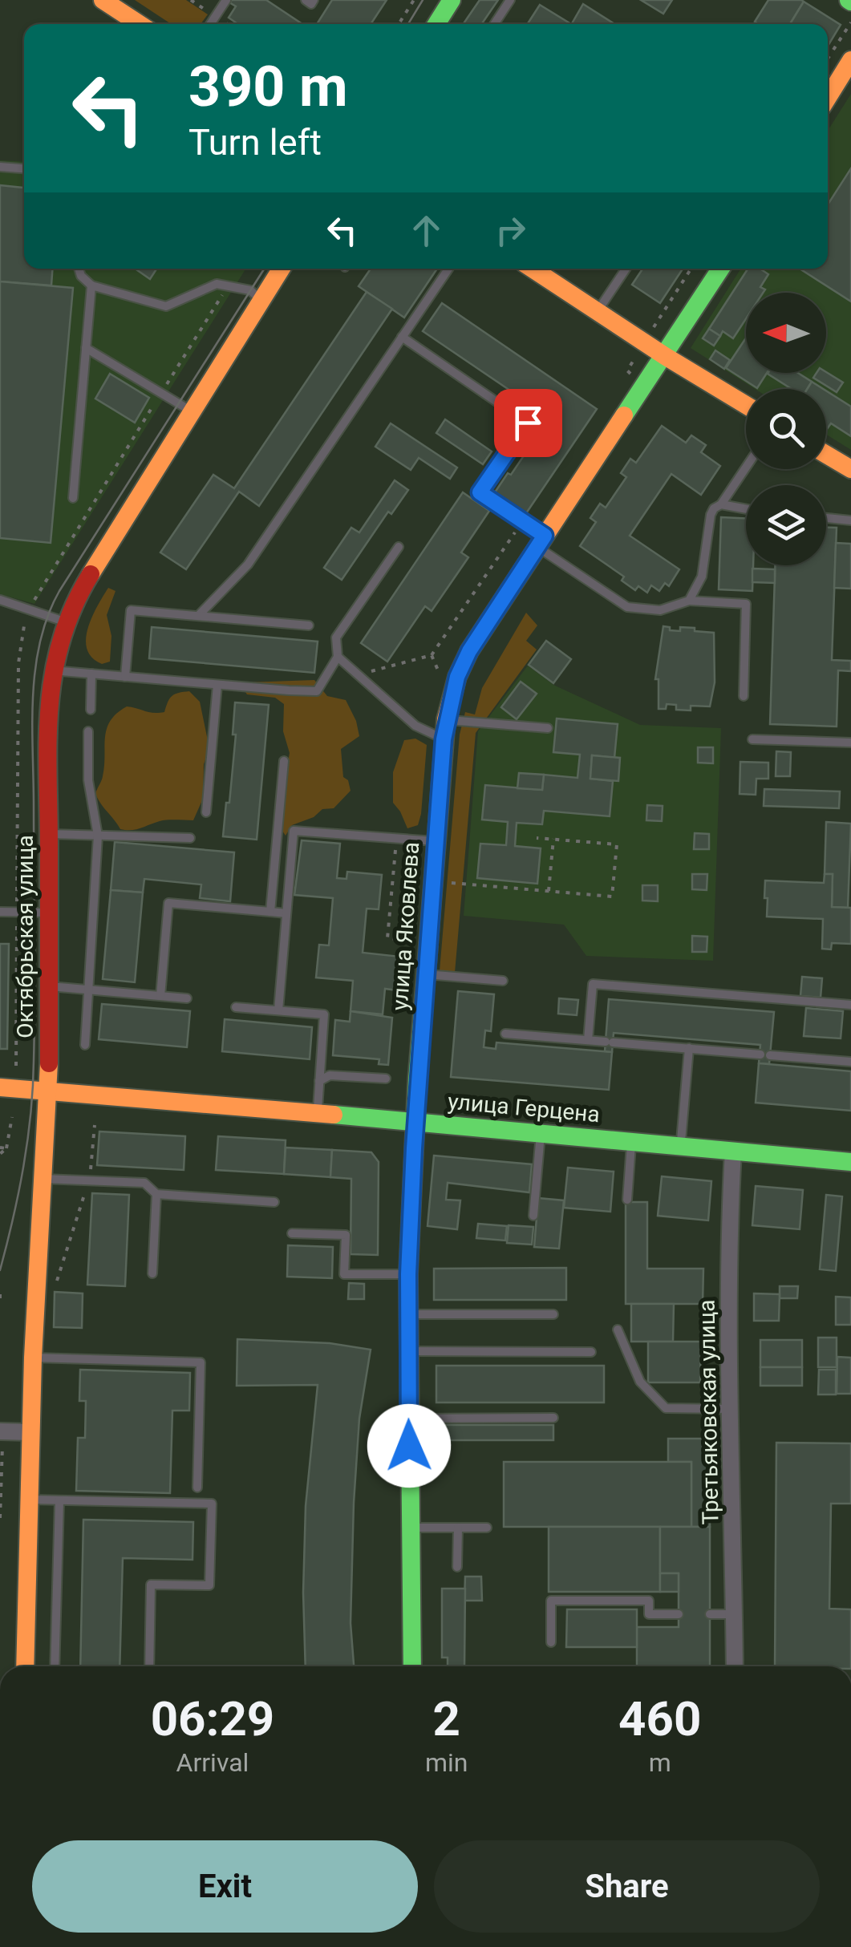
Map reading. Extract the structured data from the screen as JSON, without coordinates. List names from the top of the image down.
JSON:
{
  "streets": {
    "street": [
      "улица Яковлева",
      "Октябрьская улица",
      "улица Герцена",
      "Третьяковская улица"
    ]
  },
  "crossings": [
    ["улица Яковлева", "улица Герцена"],
    ["Октябрьская улица", "улица Герцена"],
    ["улица Герцена", "Третьяковская улица"]
  ],
  "north": "left",
  "page": {
    "turn": ["390 m", "Turn left"],
    "eta": [
      "06:29",
      "Arrival",
      "2",
      "min",
      "460",
      "m"
    ],
    "buttons": ["Exit", "Share"]
  }
}
